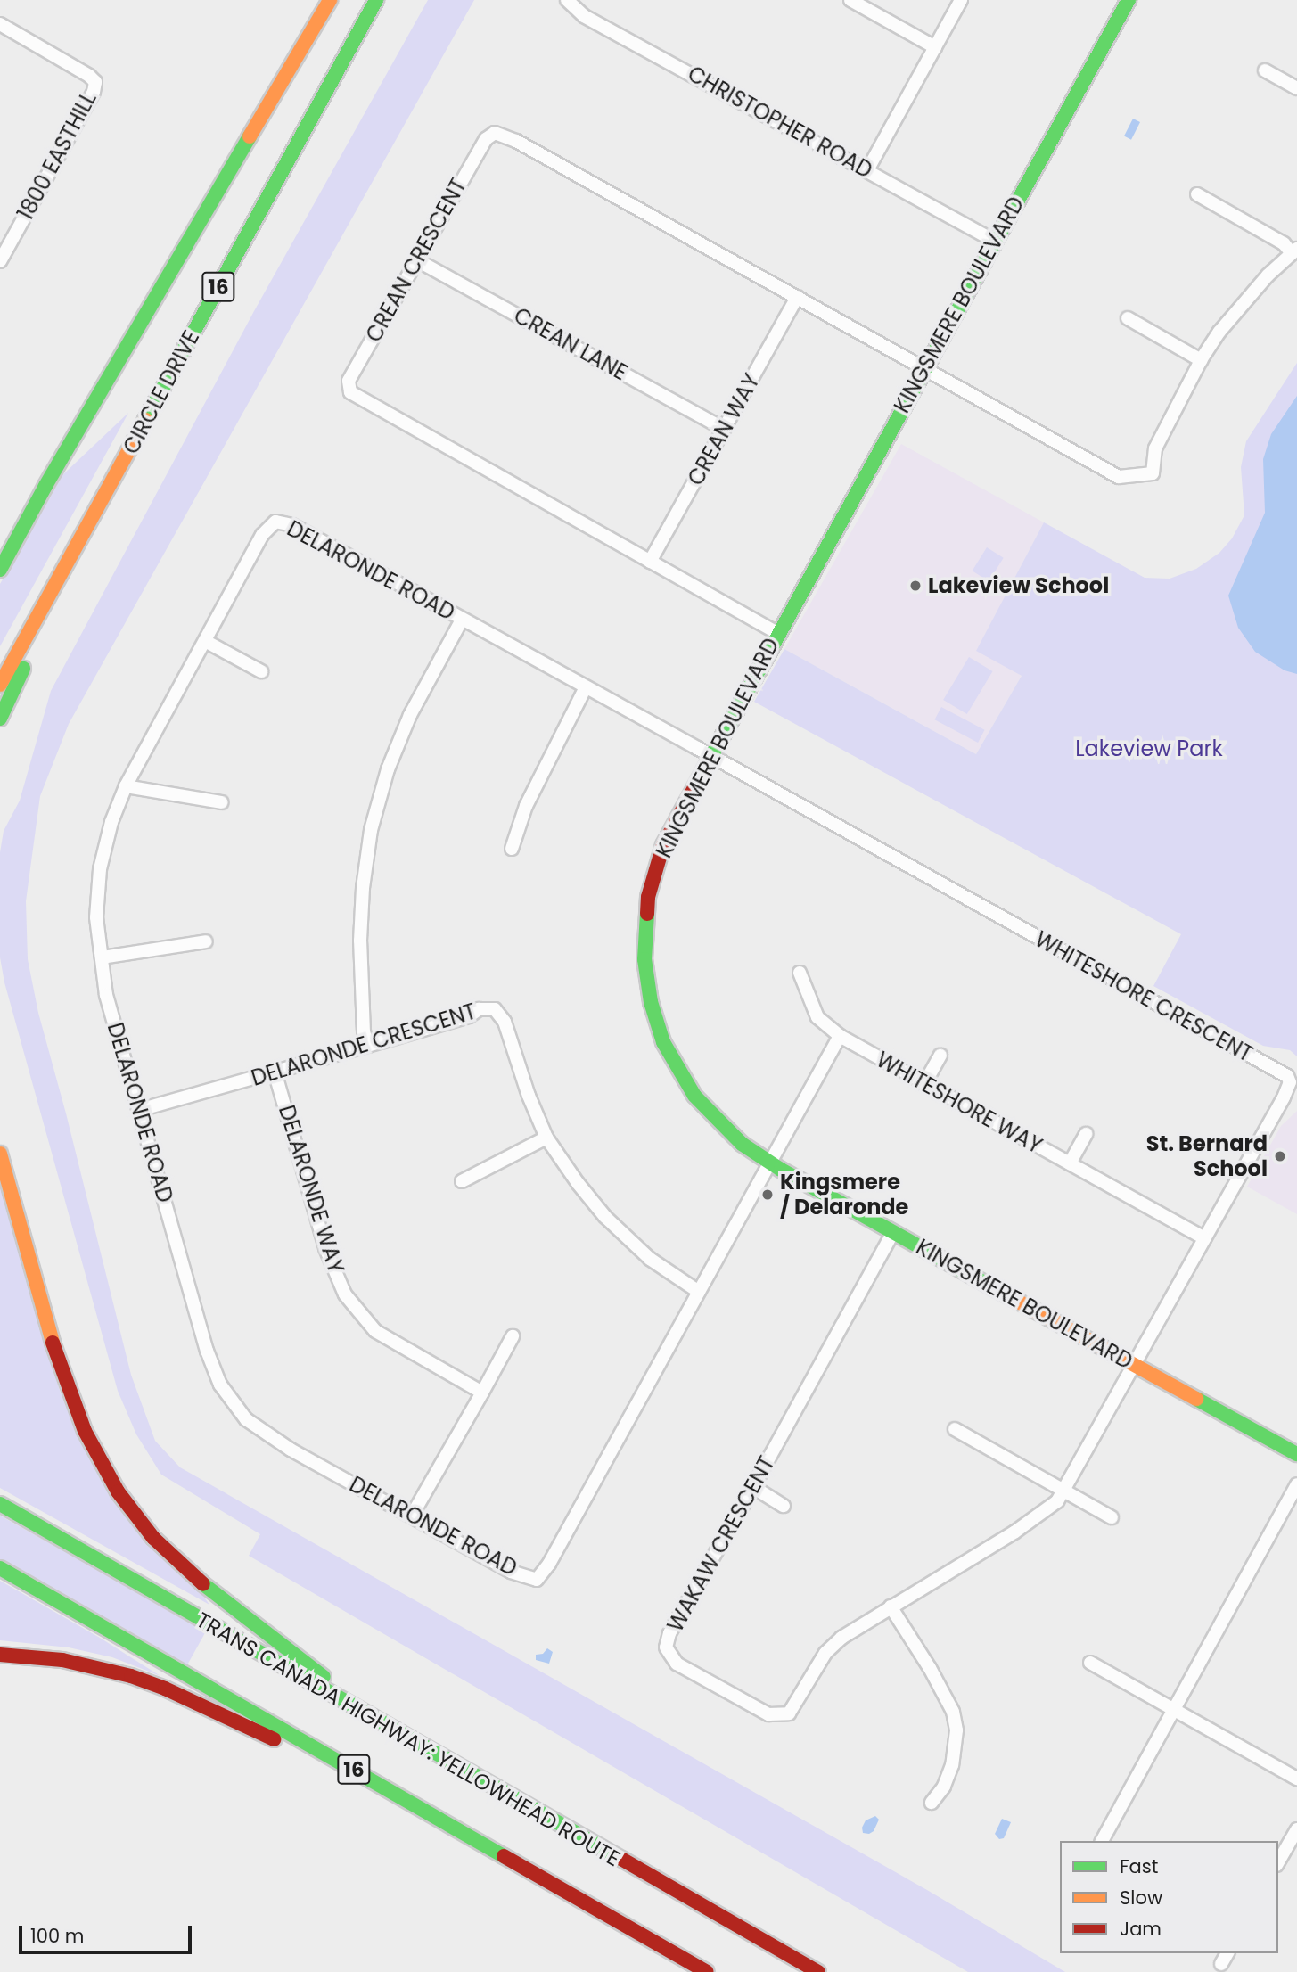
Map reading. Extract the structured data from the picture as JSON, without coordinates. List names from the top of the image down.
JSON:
{
  "streets": {
    "main road": [
      "16",
      "KINGSMERE BOULEVARD",
      "CIRCLE DRIVE",
      "TRANS CANADA HIGHWAY: YELLOWHEAD ROUTE"
    ],
    "street": [
      "CHRISTOPHER ROAD",
      "1800 EASTHILL",
      "CREAN CRESCENT",
      "CREAN LANE",
      "CREAN WAY",
      "DELARONDE ROAD",
      "WHITESHORE CRESCENT",
      "DELARONDE CRESCENT",
      "WHITESHORE WAY",
      "DELARONDE WAY",
      "WAKAW CRESCENT"
    ]
  },
  "crossings": [
    ["CHRISTOPHER ROAD", "KINGSMERE BOULEVARD"],
    ["CREAN CRESCENT", "KINGSMERE BOULEVARD"],
    ["CREAN CRESCENT", "CREAN LANE"],
    ["CREAN CRESCENT", "CREAN WAY"],
    ["KINGSMERE BOULEVARD", "DELARONDE ROAD"],
    ["KINGSMERE BOULEVARD", "WHITESHORE CRESCENT"],
    ["KINGSMERE BOULEVARD", "WAKAW CRESCENT"],
    ["CREAN LANE", "CREAN WAY"],
    ["DELARONDE ROAD", "WHITESHORE CRESCENT"],
    ["DELARONDE ROAD", "DELARONDE CRESCENT"],
    ["WHITESHORE CRESCENT", "WHITESHORE WAY"],
    ["WHITESHORE CRESCENT", "WAKAW CRESCENT"],
    ["DELARONDE CRESCENT", "DELARONDE WAY"]
  ],
  "parks": ["Lakeview Park"],
  "places": ["Lakeview School", "St. Bernard School", "Kingsmere / Delaronde"],
  "legend": ["Fast", "Slow", "Jam"],
  "scale_bar": "100 m"
}
